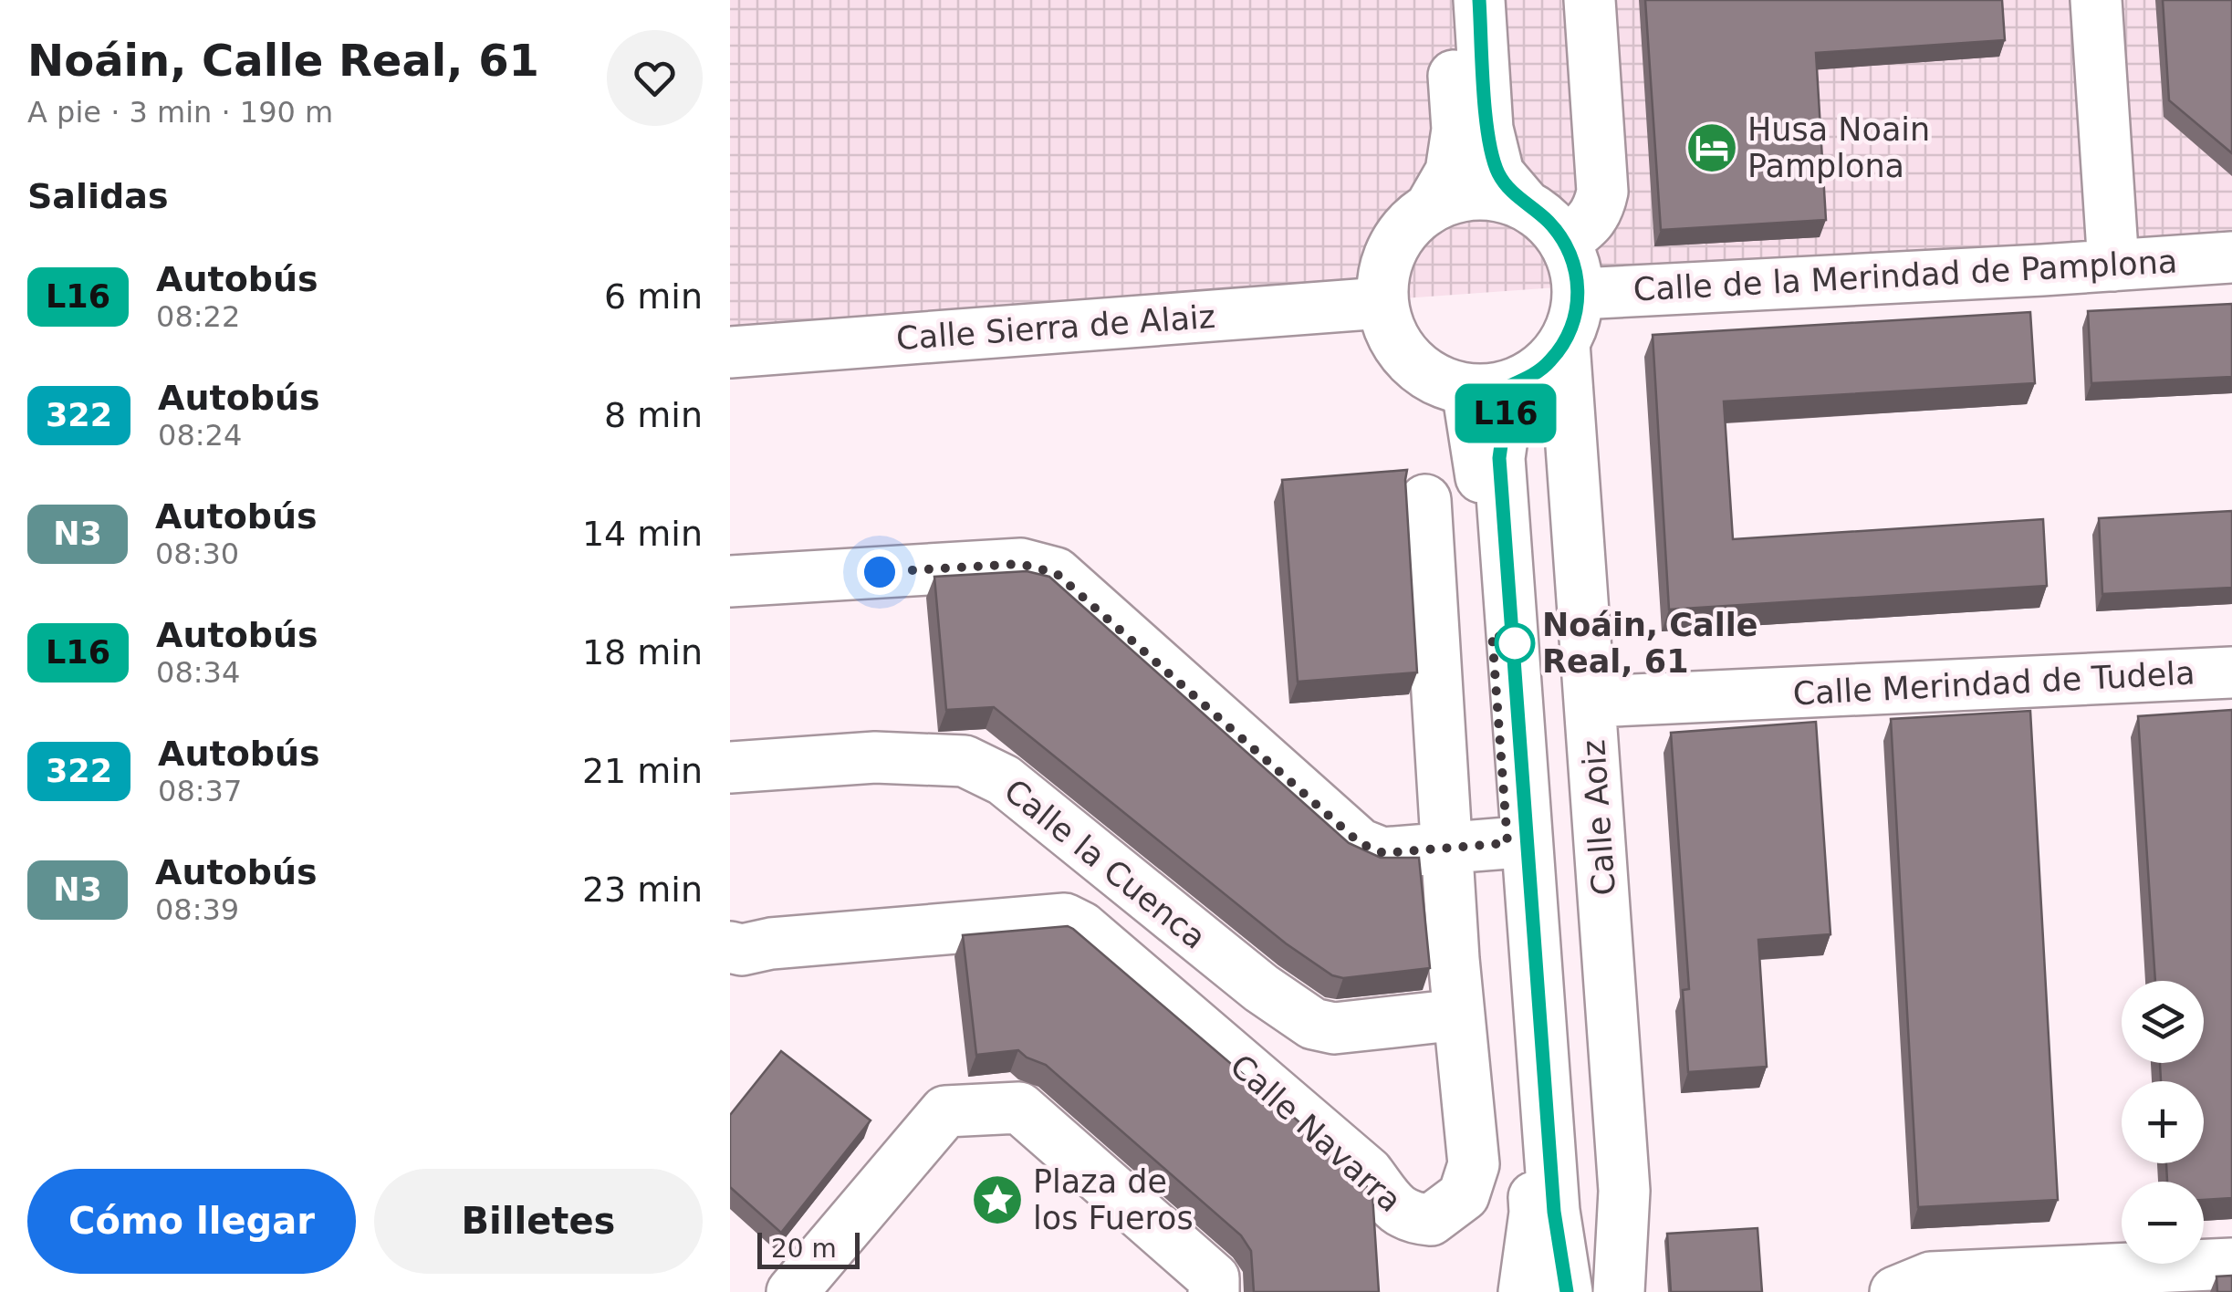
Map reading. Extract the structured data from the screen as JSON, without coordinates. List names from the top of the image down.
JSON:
{
  "streets": {
    "main road": [
      "Calle de la Merindad de Pamplona",
      "Calle Sierra de Alaiz",
      "Calle Merindad de Tudela",
      "Calle Aoiz",
      "Calle la Cuenca",
      "Calle Navarra"
    ]
  },
  "crossings": [
    ["Calle de la Merindad de Pamplona", "Calle Sierra de Alaiz"],
    ["Calle de la Merindad de Pamplona", "Calle Aoiz"],
    ["Calle Sierra de Alaiz", "Calle Aoiz"],
    ["Calle Merindad de Tudela", "Calle Aoiz"],
    ["Calle la Cuenca", "Calle Navarra"]
  ],
  "places": {
    "hotel": ["Husa Noain Pamplona"],
    "other": ["Noáin, Calle Real, 61"],
    "place": ["Plaza de los Fueros"]
  },
  "lines": ["bus line L16"],
  "scale_bar": "20 m",
  "page": {
    "heading": [
      ["Noáin, Calle Real, 61", "A pie · 3 min · 190 m"],
      "Salidas"
    ],
    "on_map": "L16",
    "list": [
      {
        "mark": "L16",
        "name": "Autobús",
        "note": "08:22",
        "value": "6 min"
      },
      {
        "mark": "322",
        "name": "Autobús",
        "note": "08:24",
        "value": "8 min"
      },
      {
        "mark": "N3",
        "name": "Autobús",
        "note": "08:30",
        "value": "14 min"
      },
      {
        "mark": "L16",
        "name": "Autobús",
        "note": "08:34",
        "value": "18 min"
      },
      {
        "mark": "322",
        "name": "Autobús",
        "note": "08:37",
        "value": "21 min"
      },
      {
        "mark": "N3",
        "name": "Autobús",
        "note": "08:39",
        "value": "23 min"
      }
    ],
    "map_buttons": ["+", "−"],
    "buttons": ["Cómo llegar", "Billetes"],
    "scale": "20 m"
  }
}
